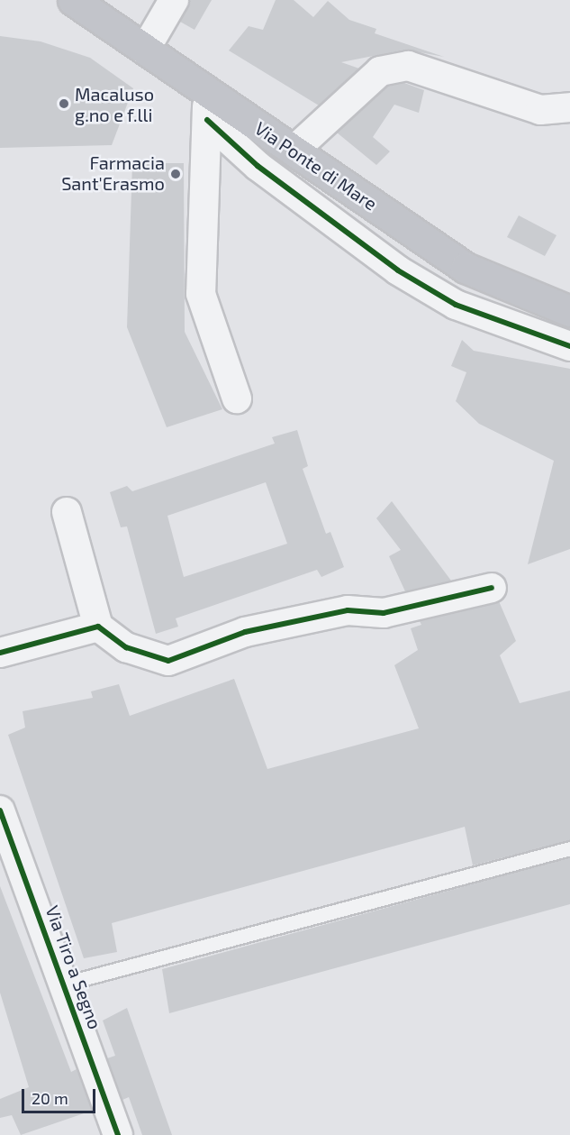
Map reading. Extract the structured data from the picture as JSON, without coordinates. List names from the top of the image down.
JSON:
{
  "streets": {
    "main road": ["Via Ponte di Mare"],
    "street": ["Via Tiro a Segno"]
  },
  "places": ["Macaluso g.no e f.lli", "Farmacia Sant'Erasmo"],
  "scale_bar": "20 m"
}
